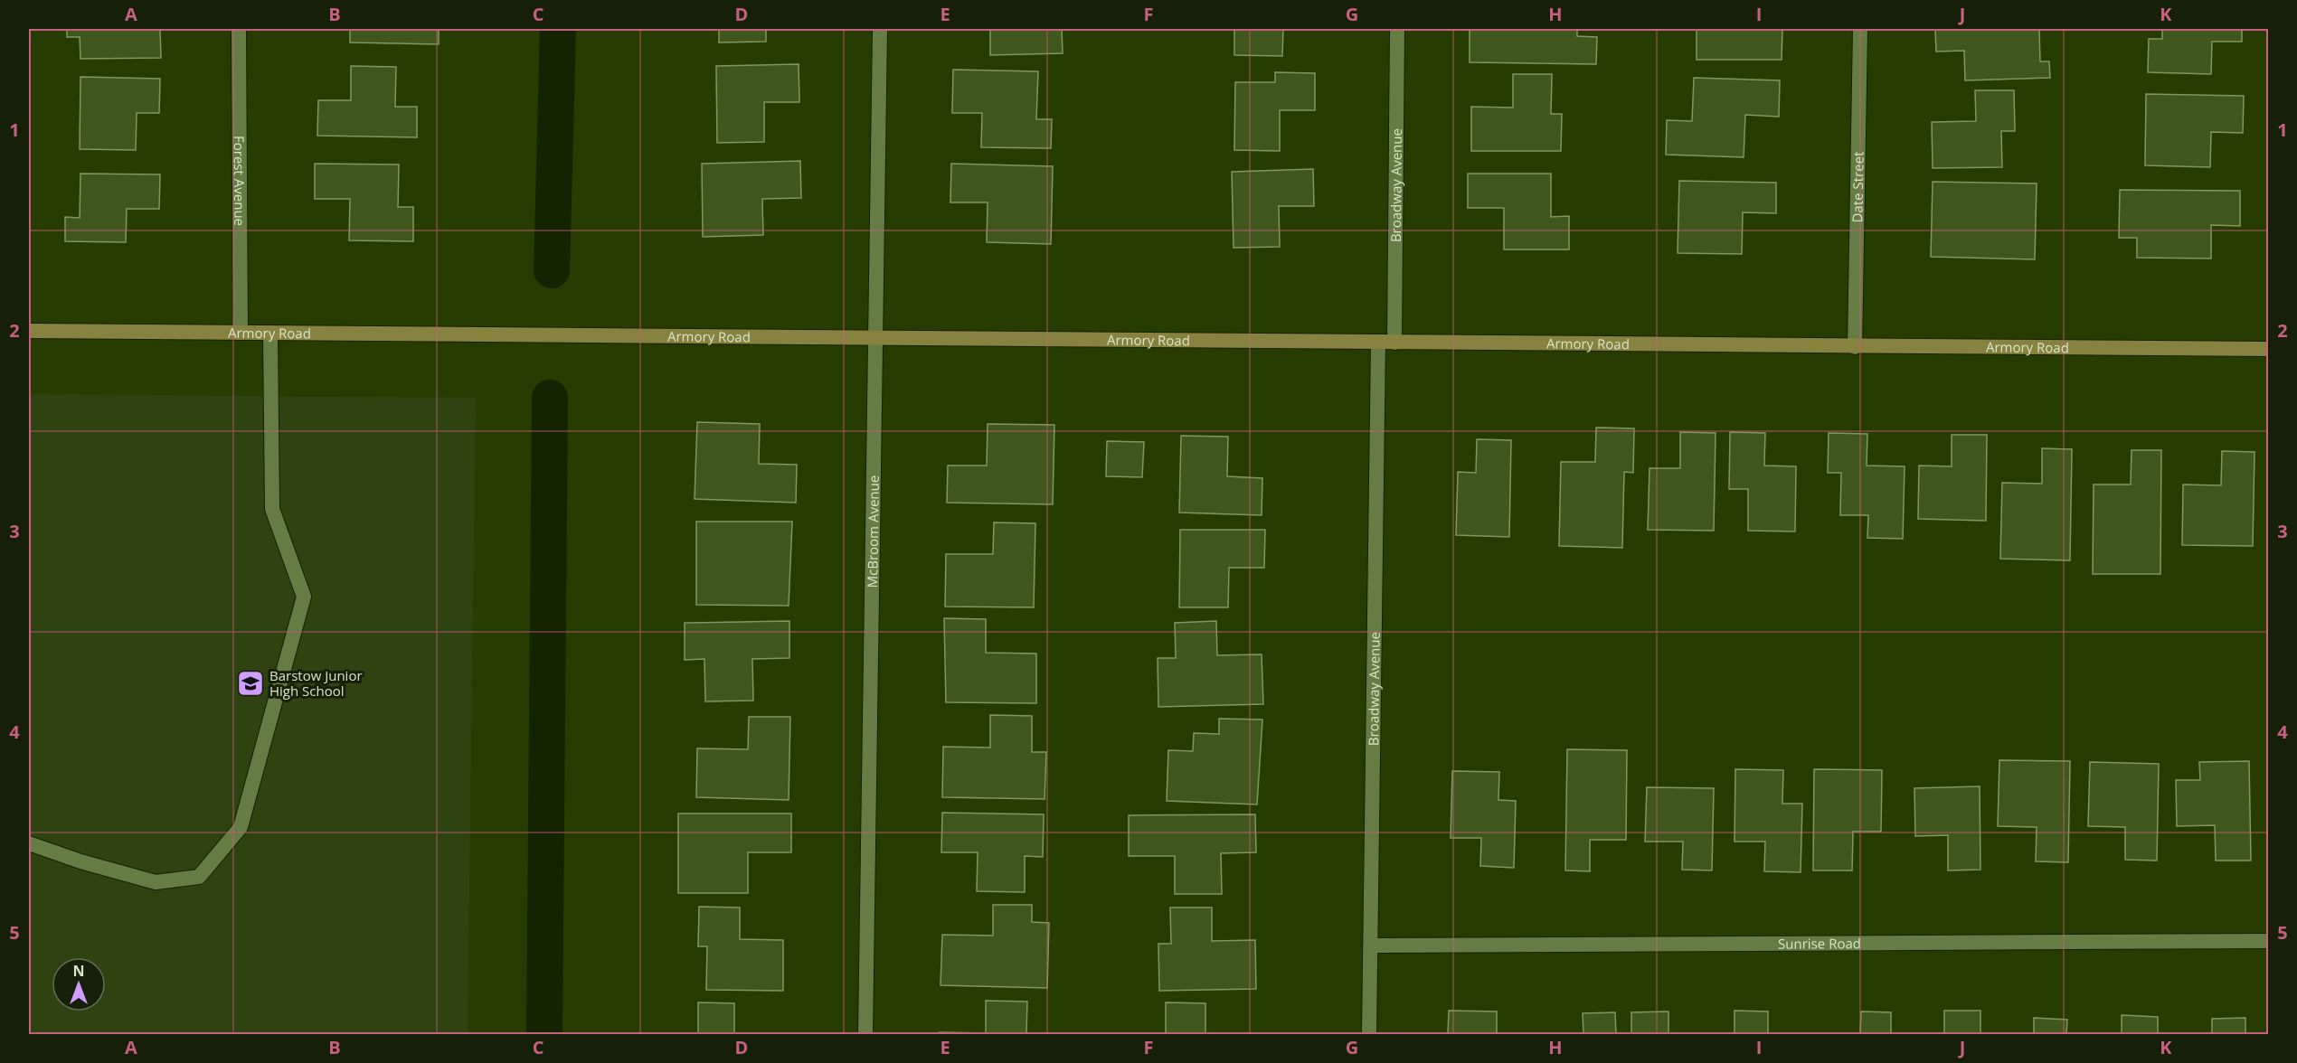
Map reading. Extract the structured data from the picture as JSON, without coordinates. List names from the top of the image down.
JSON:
{
  "streets": {
    "main road": ["Armory Road"],
    "street": [
      "Forest Avenue",
      "Broadway Avenue",
      "Date Street",
      "McBroom Avenue",
      "Sunrise Road"
    ]
  },
  "crossings": [
    ["Forest Avenue", "Armory Road"],
    ["Broadway Avenue", "Armory Road"],
    ["Broadway Avenue", "Sunrise Road"],
    ["Date Street", "Armory Road"],
    ["Armory Road", "McBroom Avenue"]
  ],
  "places": {
    "school or university": ["Barstow Junior High School"]
  },
  "north": "top",
  "grid": {
    "columns": [
      "A",
      "B",
      "C",
      "D",
      "E",
      "F",
      "G",
      "H",
      "I",
      "J",
      "K"
    ],
    "rows": [
      "1",
      "2",
      "3",
      "4",
      "5"
    ]
  }
}
